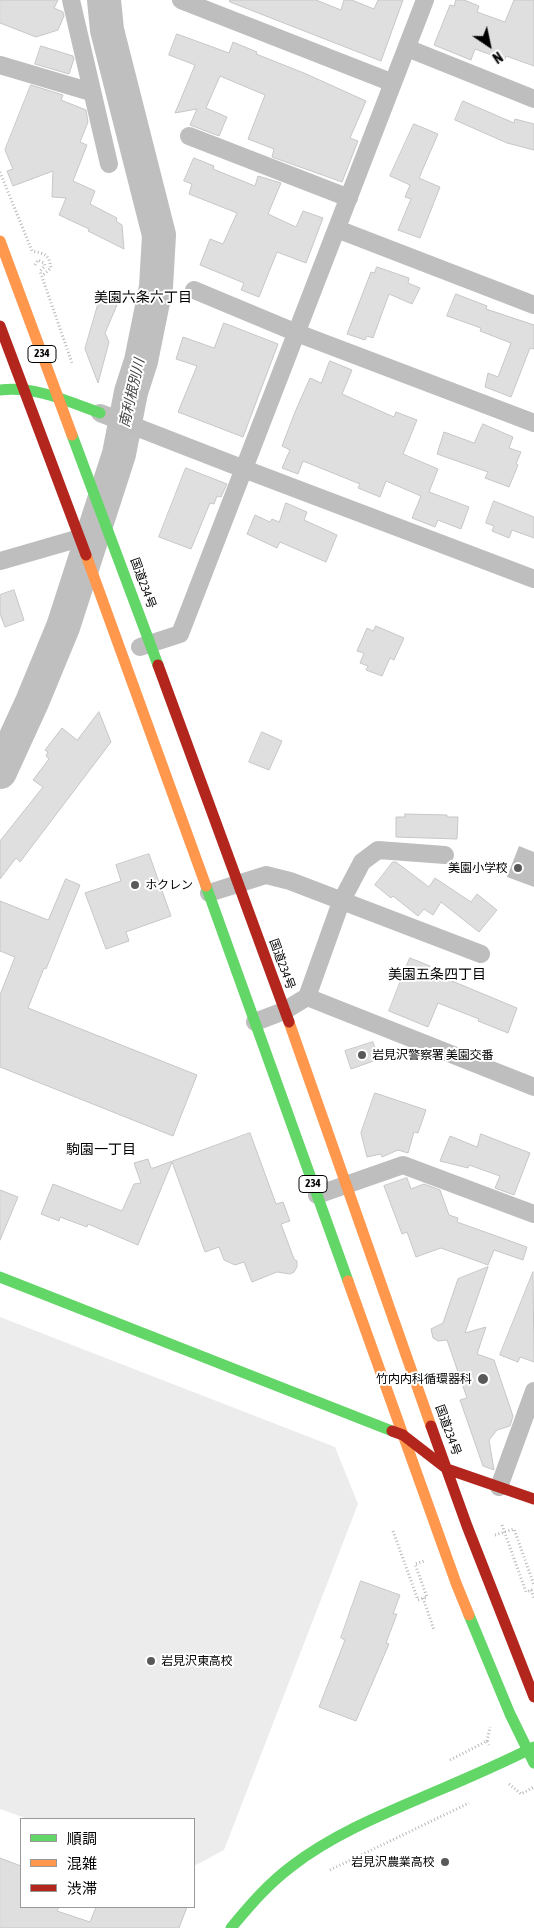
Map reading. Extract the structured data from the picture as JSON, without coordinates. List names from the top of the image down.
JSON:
{
  "streets": {
    "main road": ["234", "国道234号"]
  },
  "districts": ["美園六条六丁目", "美園五条四丁目", "駒園一丁目"],
  "water": ["南利根別川"],
  "places": [
    "美園小学校",
    "ホクレン",
    "岩見沢警察署 美園交番",
    "竹内内科循環器科",
    "岩見沢東高校",
    "岩見沢農業高校"
  ],
  "legend": ["順調", "混雑", "渋滞"],
  "north": "bottom right"
}
